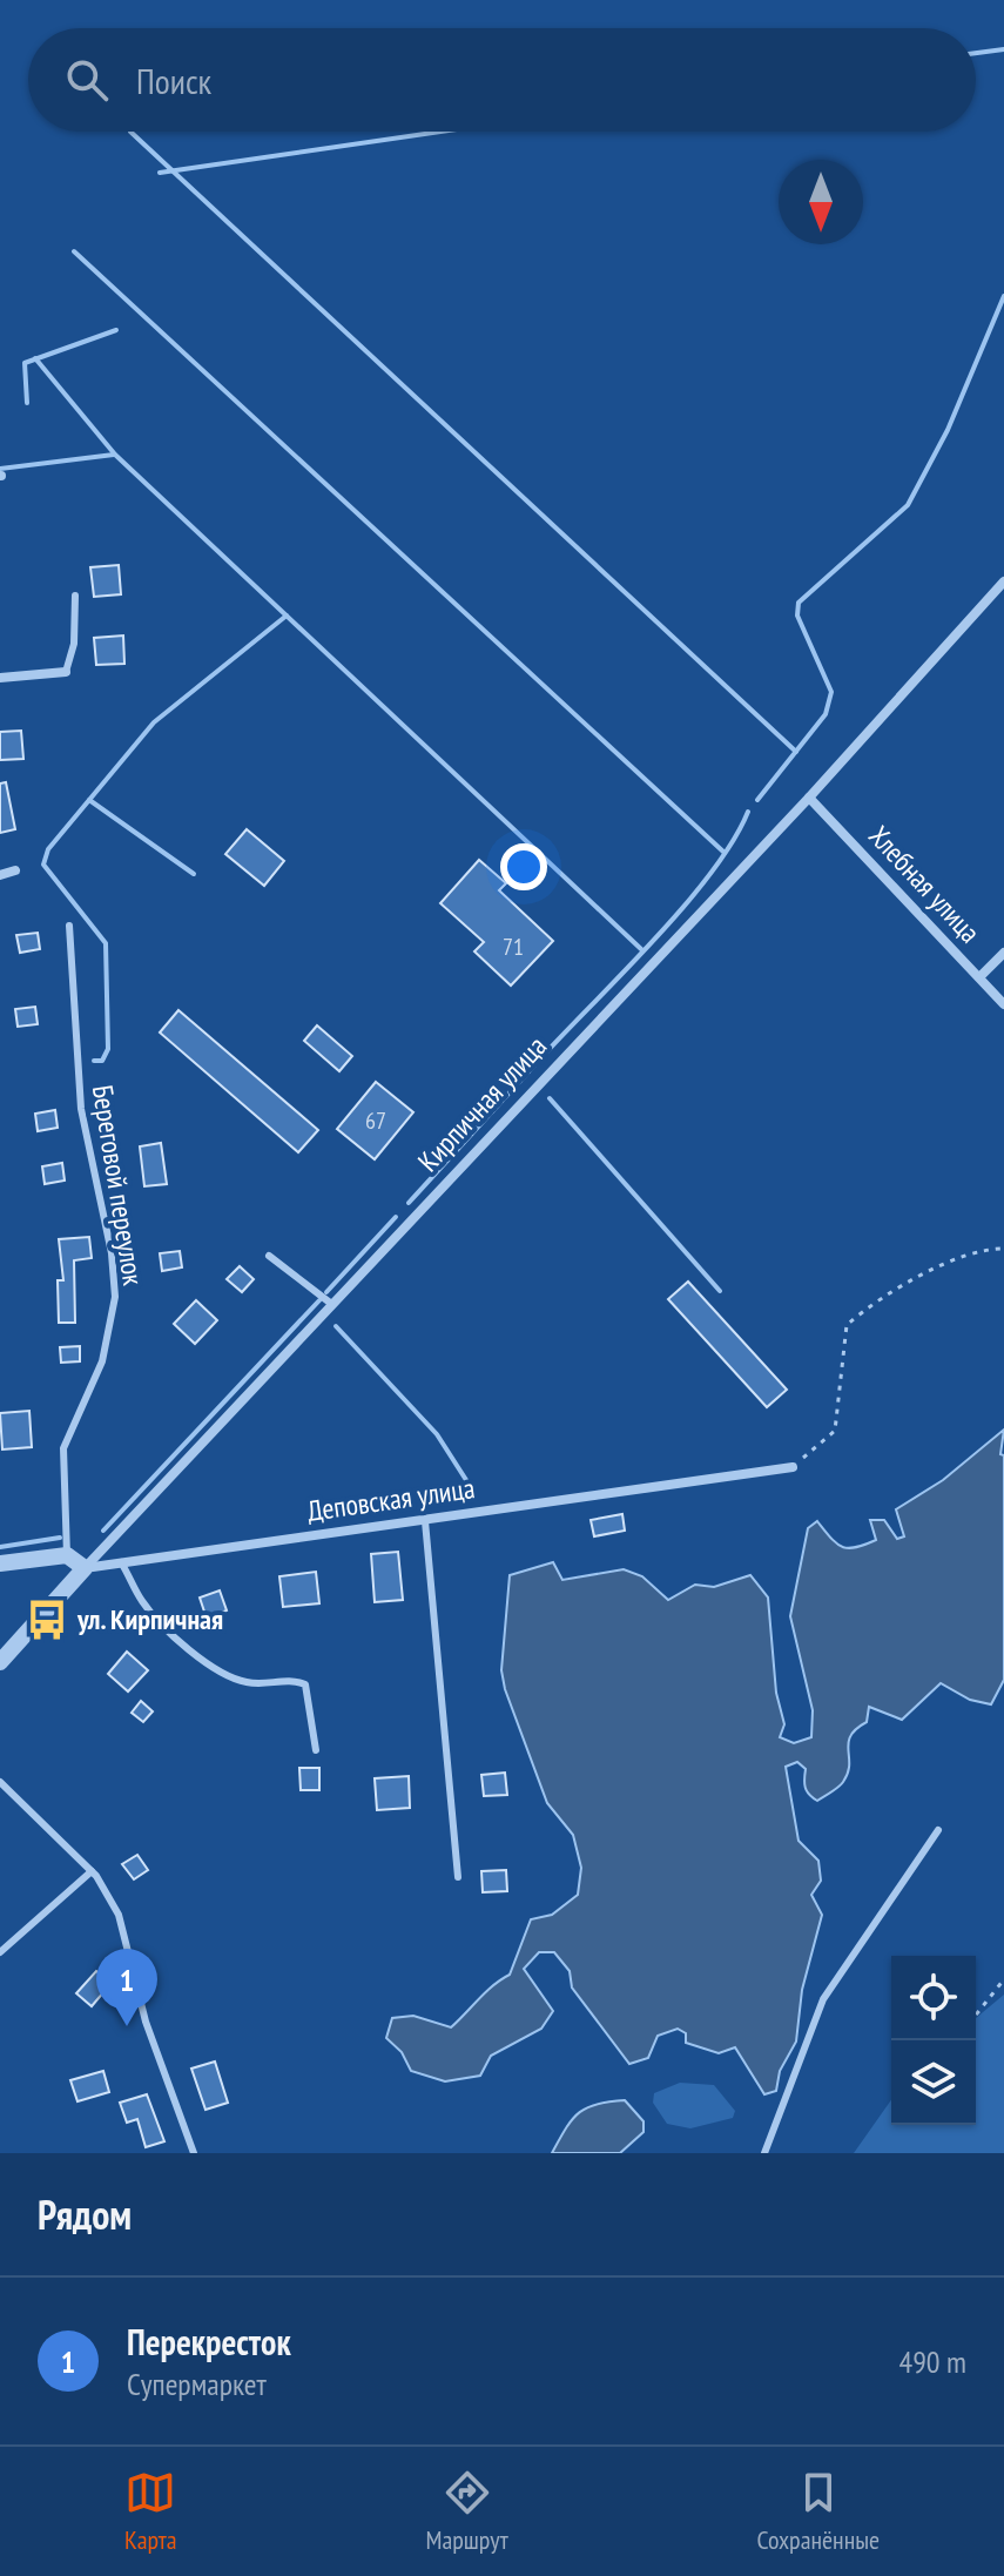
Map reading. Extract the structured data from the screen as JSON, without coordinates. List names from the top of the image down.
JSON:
{
  "streets": {
    "street": ["Хлебная улица", "Кирпичная улица", "Деповская улица"],
    "lane": ["Береговой переулок"]
  },
  "crossings": [
    ["Хлебная улица", "Кирпичная улица"],
    ["Кирпичная улица", "Деповская улица"]
  ],
  "places": {
    "bus stop": ["ул. Кирпичная"]
  },
  "house_numbers": ["71", "67"],
  "north": "bottom",
  "page": {
    "search": "Поиск",
    "pins": "1",
    "heading": "Рядом",
    "list": [
      {
        "mark": "1",
        "name": "Перекресток",
        "note": "Супермаркет",
        "value": "490 m"
      }
    ],
    "nav": ["Карта", "Маршрут", "Сохранённые"]
  }
}
